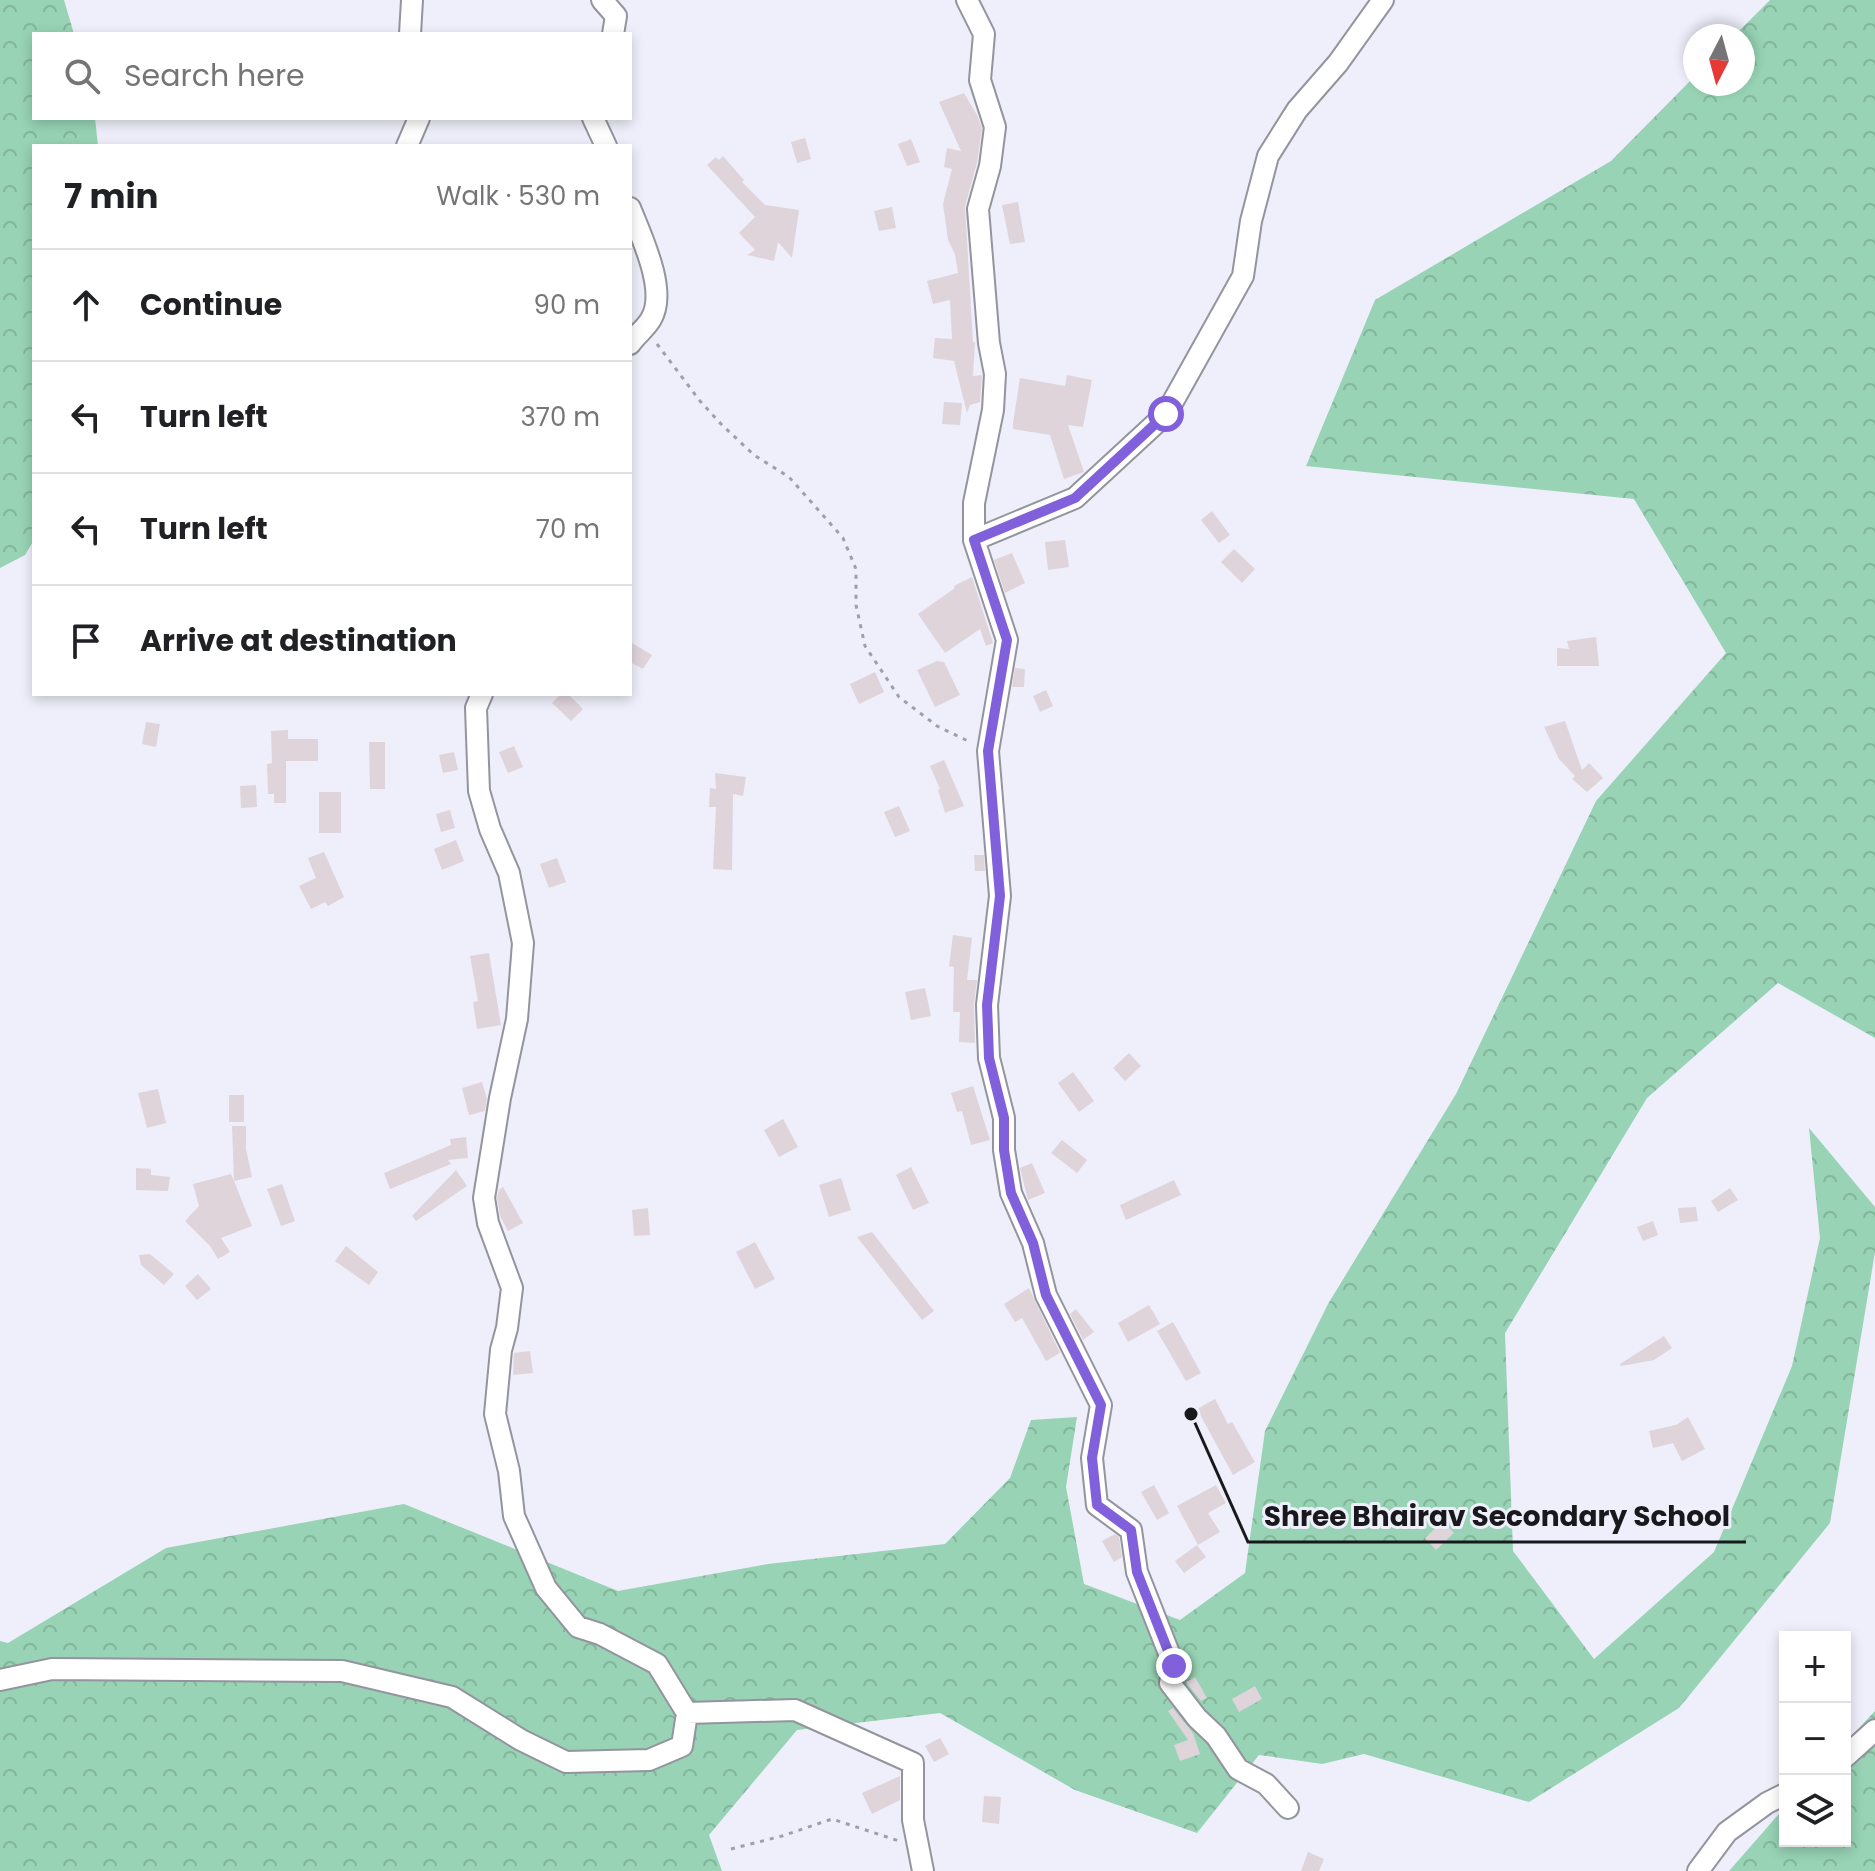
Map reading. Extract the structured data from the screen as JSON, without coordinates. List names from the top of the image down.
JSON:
{
  "places": ["Shree Bhairav Secondary School"],
  "north": "bottom",
  "page": {
    "search": "Search here",
    "heading": ["7 min", "Walk · 530 m"],
    "list": [
      ["Continue", "90 m"],
      ["Turn left", "370 m"],
      ["Turn left", "70 m"],
      "Arrive at destination"
    ],
    "map_buttons": ["+", "−"]
  }
}
